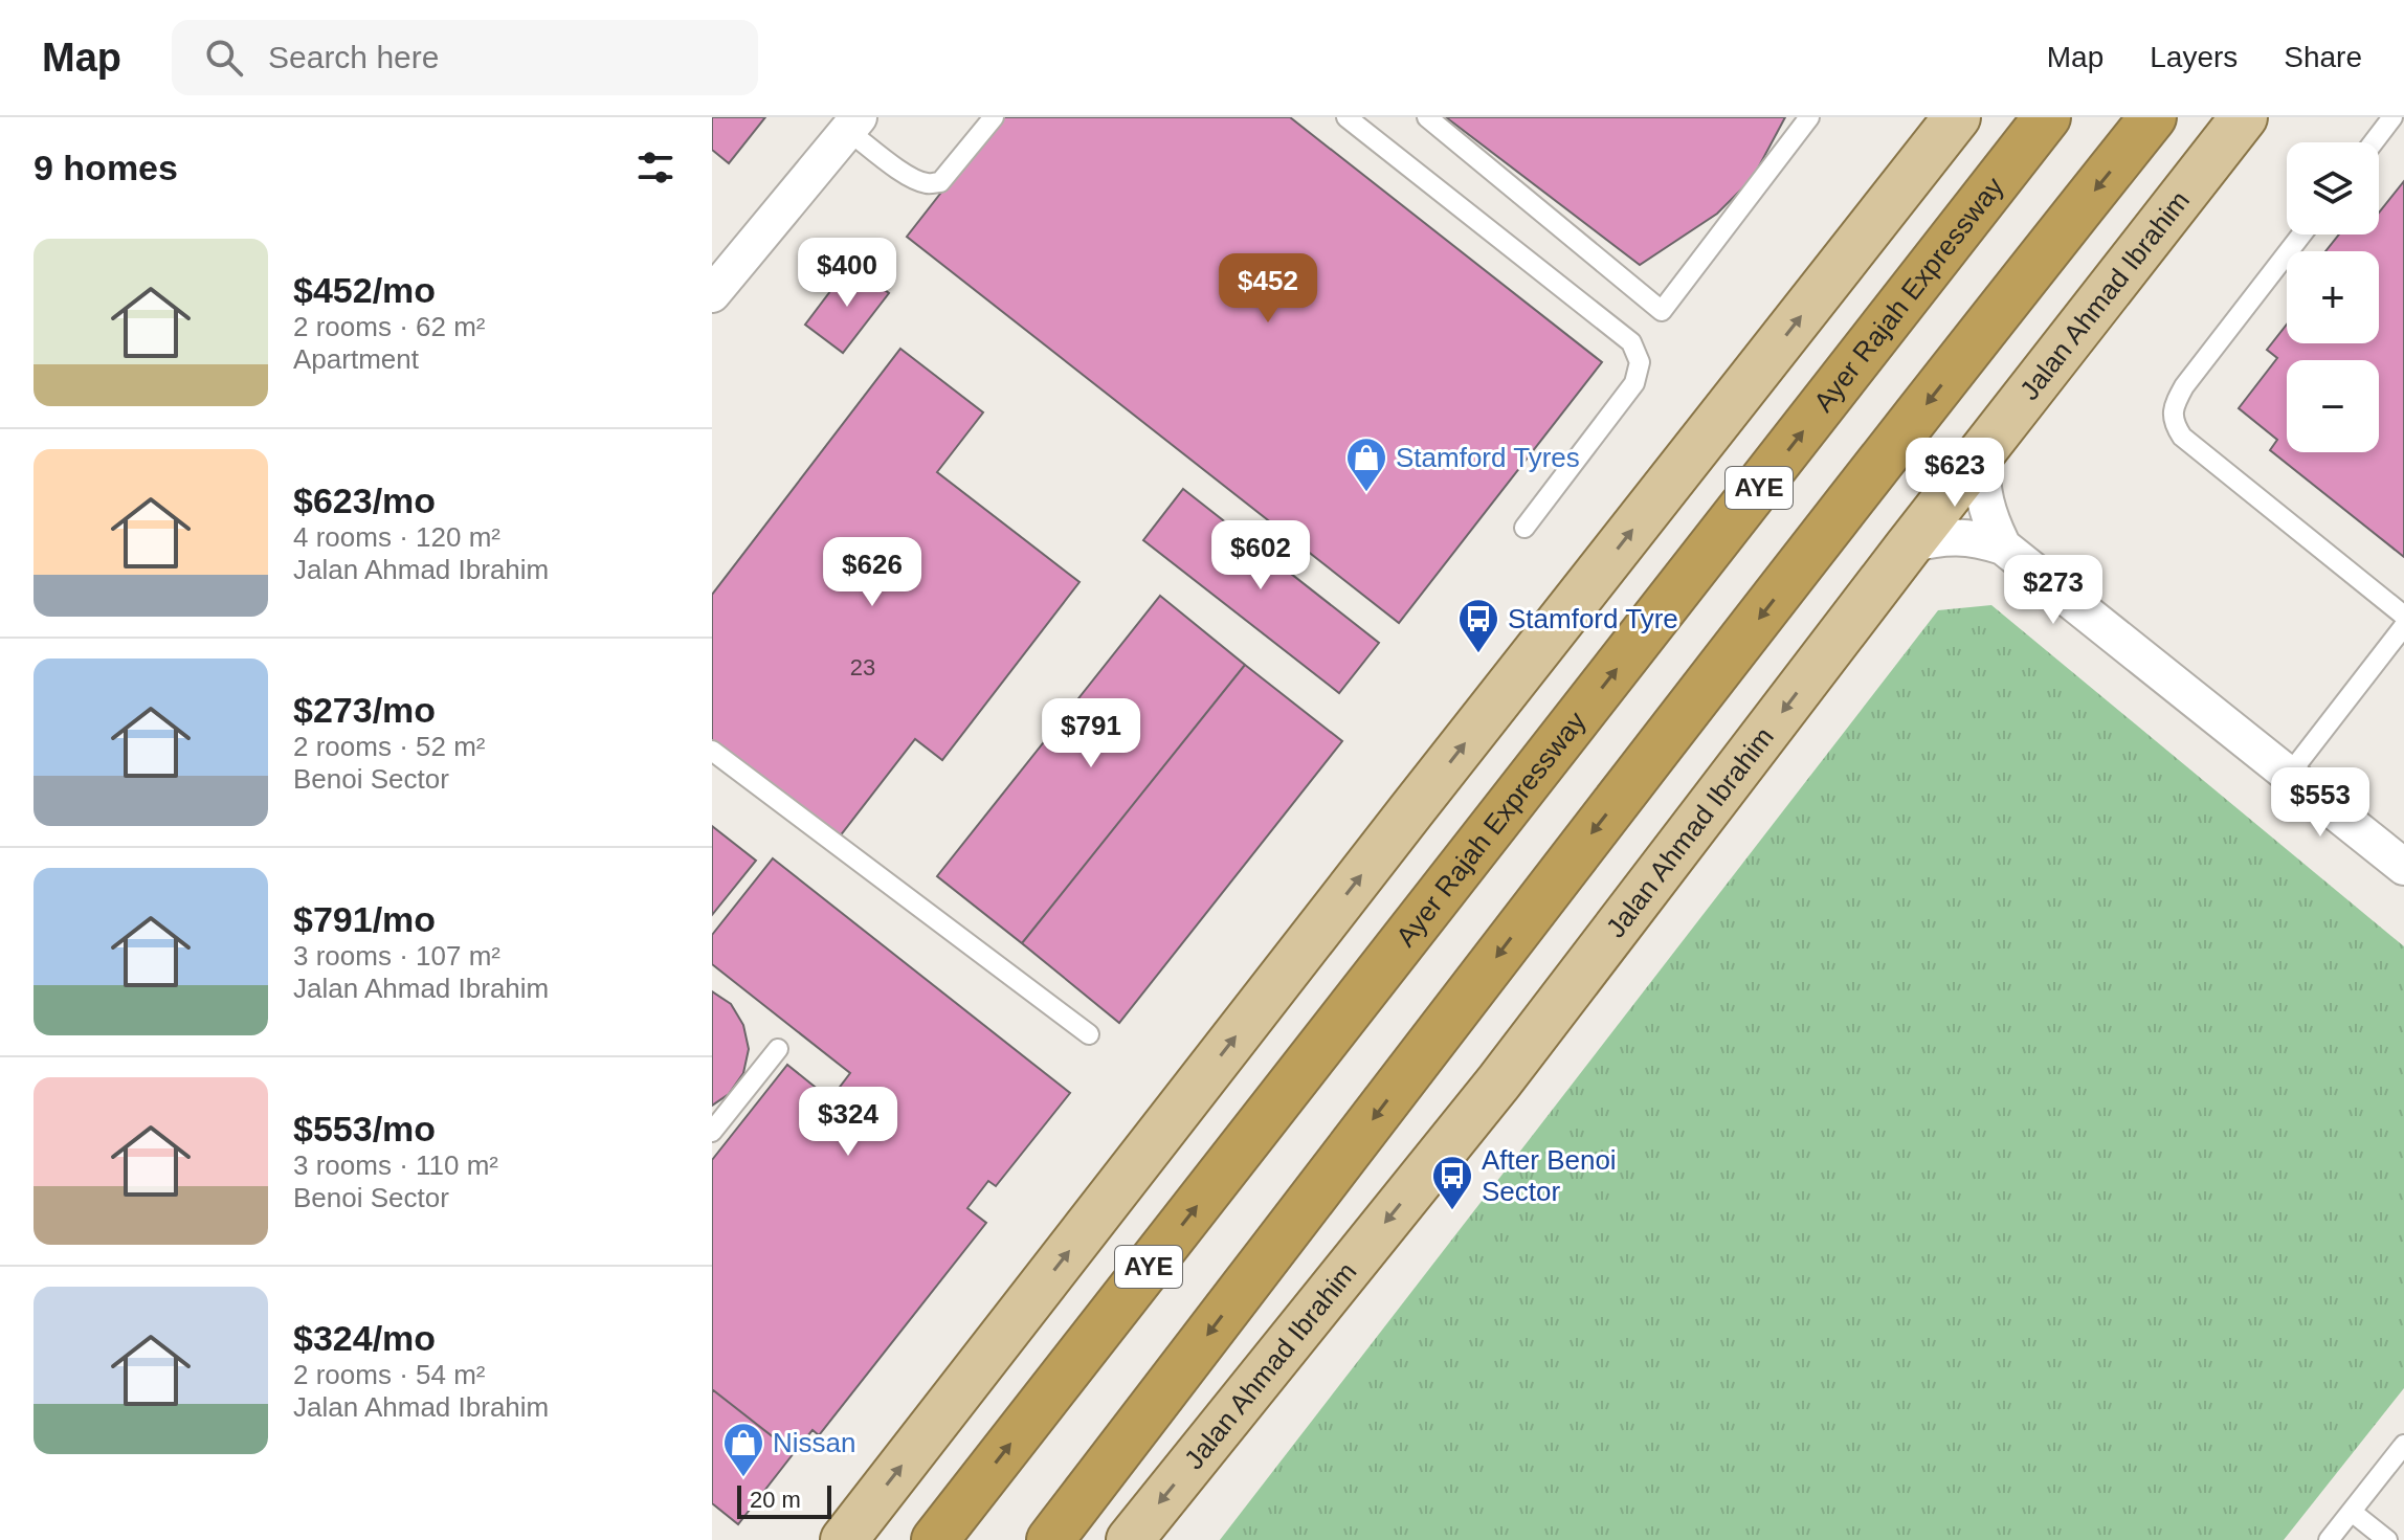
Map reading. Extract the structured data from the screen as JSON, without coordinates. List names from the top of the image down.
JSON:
{
  "streets": {
    "highway": ["Ayer Rajah Expressway", "AYE"],
    "main road": ["Jalan Ahmad Ibrahim"]
  },
  "places": {
    "shop": ["Stamford Tyres", "Nissan"],
    "bus stop": ["Stamford Tyre", "After Benoi Sector"]
  },
  "house_numbers": ["23"],
  "scale_bar": "20 m",
  "page": {
    "header": "Map",
    "search": "Search here",
    "nav": ["Map", "Layers", "Share"],
    "heading": "9 homes",
    "map_buttons": ["+", "−"],
    "list": [
      {
        "name": "$452/mo",
        "note": "2 rooms · 62 m² · Apartment"
      },
      {
        "name": "$623/mo",
        "note": "4 rooms · 120 m² · Jalan Ahmad Ibrahim"
      },
      {
        "name": "$273/mo",
        "note": "2 rooms · 52 m² · Benoi Sector"
      },
      {
        "name": "$791/mo",
        "note": "3 rooms · 107 m² · Jalan Ahmad Ibrahim"
      },
      {
        "name": "$553/mo",
        "note": "3 rooms · 110 m² · Benoi Sector"
      },
      {
        "name": "$324/mo",
        "note": "2 rooms · 54 m² · Jalan Ahmad Ibrahim"
      }
    ],
    "price": [
      "$400",
      "$452",
      "$623",
      "$602",
      "$626",
      "$273",
      "$791",
      "$553",
      "$324"
    ],
    "scale": "20 m"
  }
}
